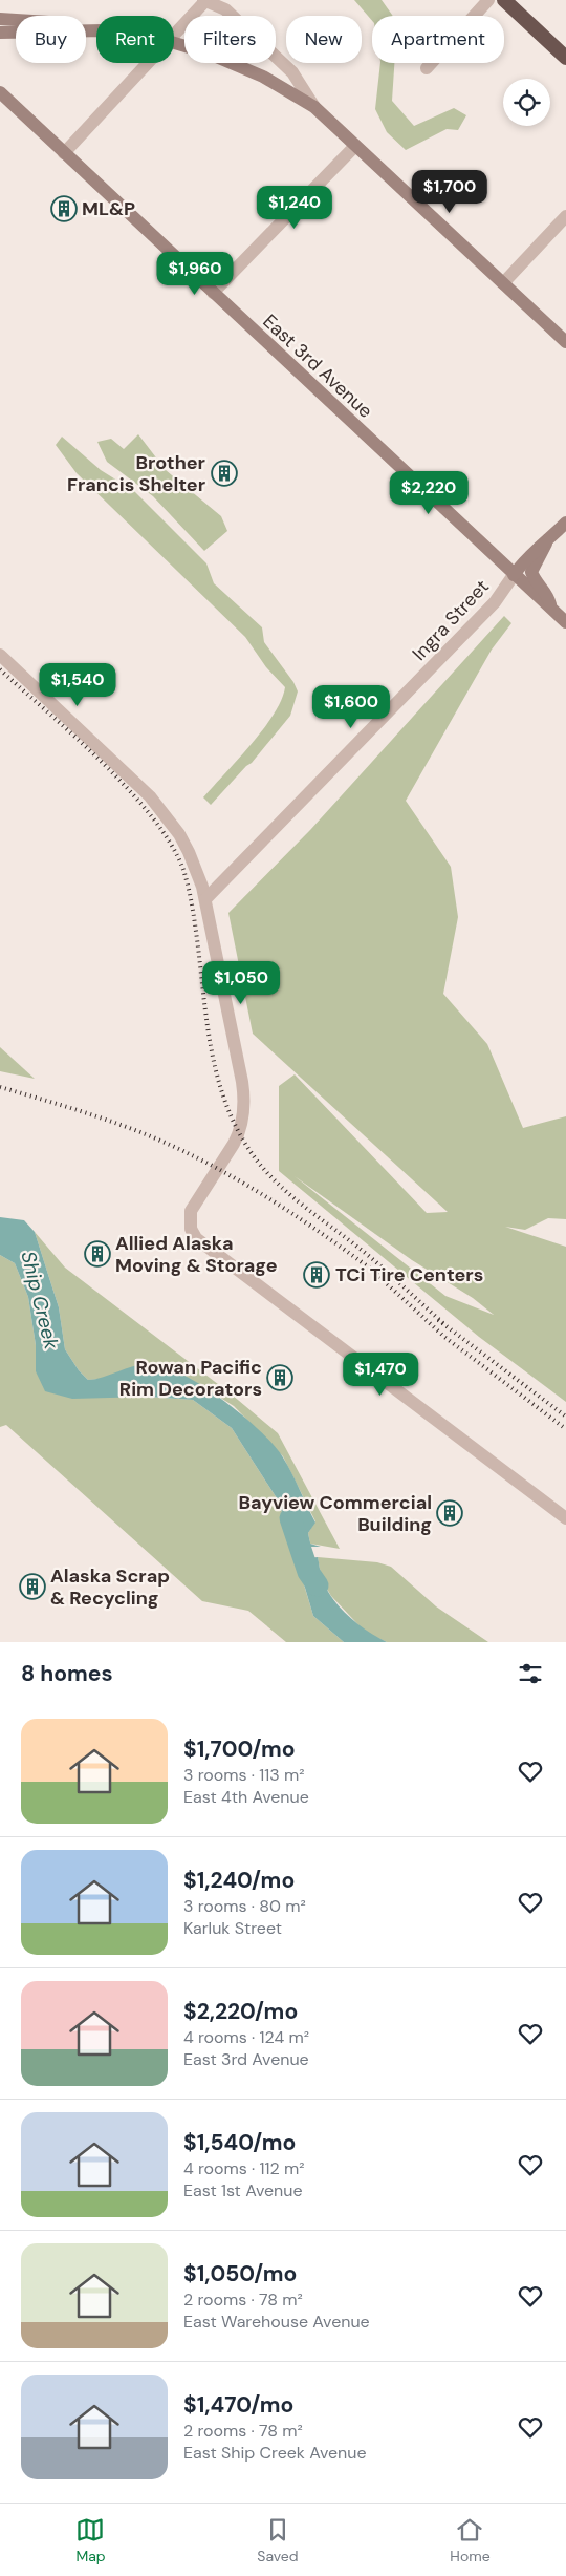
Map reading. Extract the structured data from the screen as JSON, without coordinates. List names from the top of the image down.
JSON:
{
  "streets": {
    "main road": ["East 3rd Avenue", "Ingra Street"]
  },
  "crossings": [
    ["East 3rd Avenue", "Ingra Street"]
  ],
  "water": ["Ship Creek"],
  "places": {
    "building": [
      "ML&P",
      "Brother Francis Shelter",
      "Allied Alaska Moving & Storage",
      "TCi Tire Centers",
      "Rowan Pacific Rim Decorators",
      "Bayview Commercial Building",
      "Alaska Scrap & Recycling"
    ]
  },
  "page": {
    "chip": [
      "Buy",
      "Rent",
      "Filters",
      "New",
      "Apartment"
    ],
    "price": [
      "$1,700",
      "$1,240",
      "$1,960",
      "$2,220",
      "$1,540",
      "$1,600",
      "$1,050",
      "$1,470"
    ],
    "heading": "8 homes",
    "list": [
      {
        "name": "$1,700/mo",
        "note": "3 rooms · 113 m² · East 4th Avenue"
      },
      {
        "name": "$1,240/mo",
        "note": "3 rooms · 80 m² · Karluk Street"
      },
      {
        "name": "$2,220/mo",
        "note": "4 rooms · 124 m² · East 3rd Avenue"
      },
      {
        "name": "$1,540/mo",
        "note": "4 rooms · 112 m² · East 1st Avenue"
      },
      {
        "name": "$1,050/mo",
        "note": "2 rooms · 78 m² · East Warehouse Avenue"
      },
      {
        "name": "$1,470/mo",
        "note": "2 rooms · 78 m² · East Ship Creek Avenue"
      }
    ],
    "tabs": ["Map", "Saved", "Home"]
  }
}
